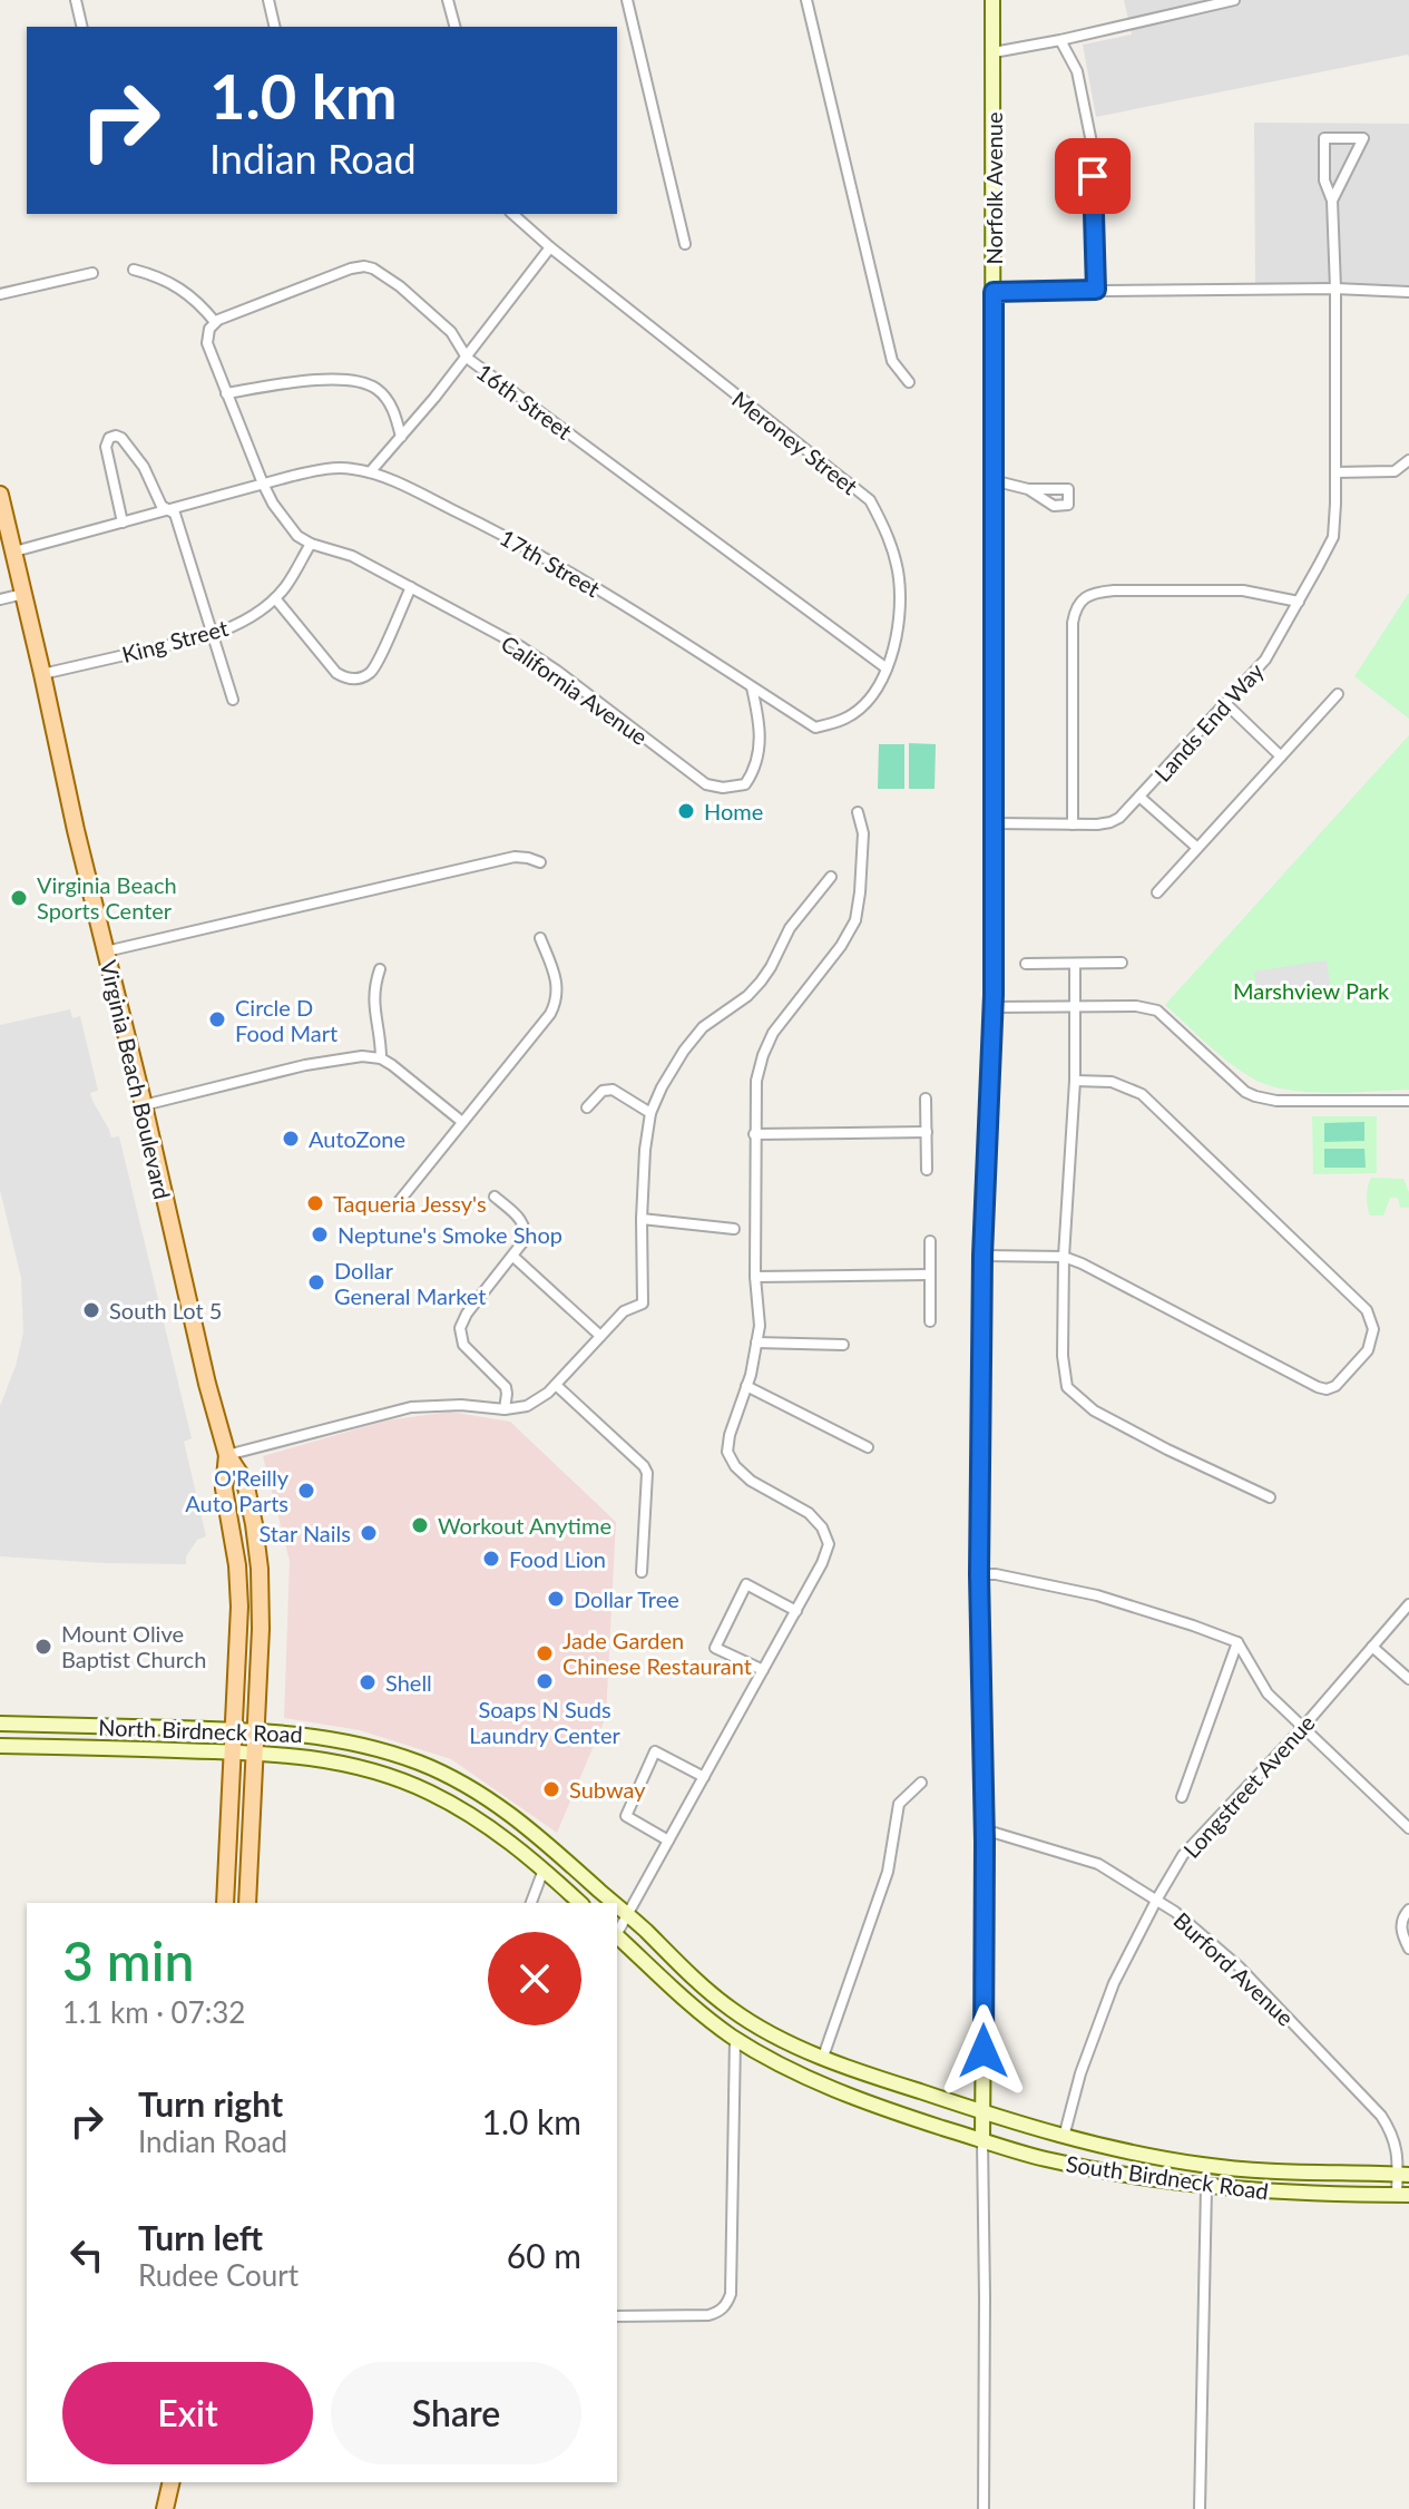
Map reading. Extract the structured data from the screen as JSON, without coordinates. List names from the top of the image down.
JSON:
{
  "streets": {
    "main road": [
      "Norfolk Avenue",
      "Virginia Beach Boulevard",
      "North Birdneck Road",
      "South Birdneck Road"
    ],
    "street": [
      "16th Street",
      "Meroney Street",
      "17th Street",
      "King Street",
      "California Avenue",
      "Lands End Way",
      "Longstreet Avenue",
      "Burford Avenue"
    ]
  },
  "crossings": [
    ["Norfolk Avenue", "Lands End Way"],
    ["Norfolk Avenue", "North Birdneck Road"],
    ["Norfolk Avenue", "Burford Avenue"],
    ["Norfolk Avenue", "South Birdneck Road"],
    ["16th Street", "Meroney Street"],
    ["Meroney Street", "17th Street"],
    ["17th Street", "California Avenue"],
    ["17th Street", "Virginia Beach Boulevard"],
    ["King Street", "California Avenue"],
    ["King Street", "Virginia Beach Boulevard"],
    ["Virginia Beach Boulevard", "North Birdneck Road"],
    ["North Birdneck Road", "South Birdneck Road"],
    ["Longstreet Avenue", "Burford Avenue"],
    ["Longstreet Avenue", "South Birdneck Road"],
    ["Burford Avenue", "South Birdneck Road"]
  ],
  "parks": ["Marshview Park"],
  "places": [
    "Home",
    "Virginia Beach Sports Center",
    "Circle D Food Mart",
    "AutoZone",
    "Taqueria Jessy's",
    "Neptune's Smoke Shop",
    "Dollar General Market",
    "South Lot 5",
    "O'Reilly Auto Parts",
    "Workout Anytime",
    "Star Nails",
    "Food Lion",
    "Dollar Tree",
    "Mount Olive Baptist Church",
    "Jade Garden Chinese Restaurant",
    "Soaps N Suds Laundry Center",
    "Shell",
    "Subway"
  ],
  "page": {
    "turn": ["1.0 km", "Indian Road"],
    "heading": ["3 min", "1.1 km · 07:32"],
    "list": [
      {
        "name": "Turn right",
        "note": "Indian Road",
        "value": "1.0 km"
      },
      {
        "name": "Turn left",
        "note": "Rudee Court",
        "value": "60 m"
      }
    ],
    "buttons": ["Exit", "Share"]
  }
}
